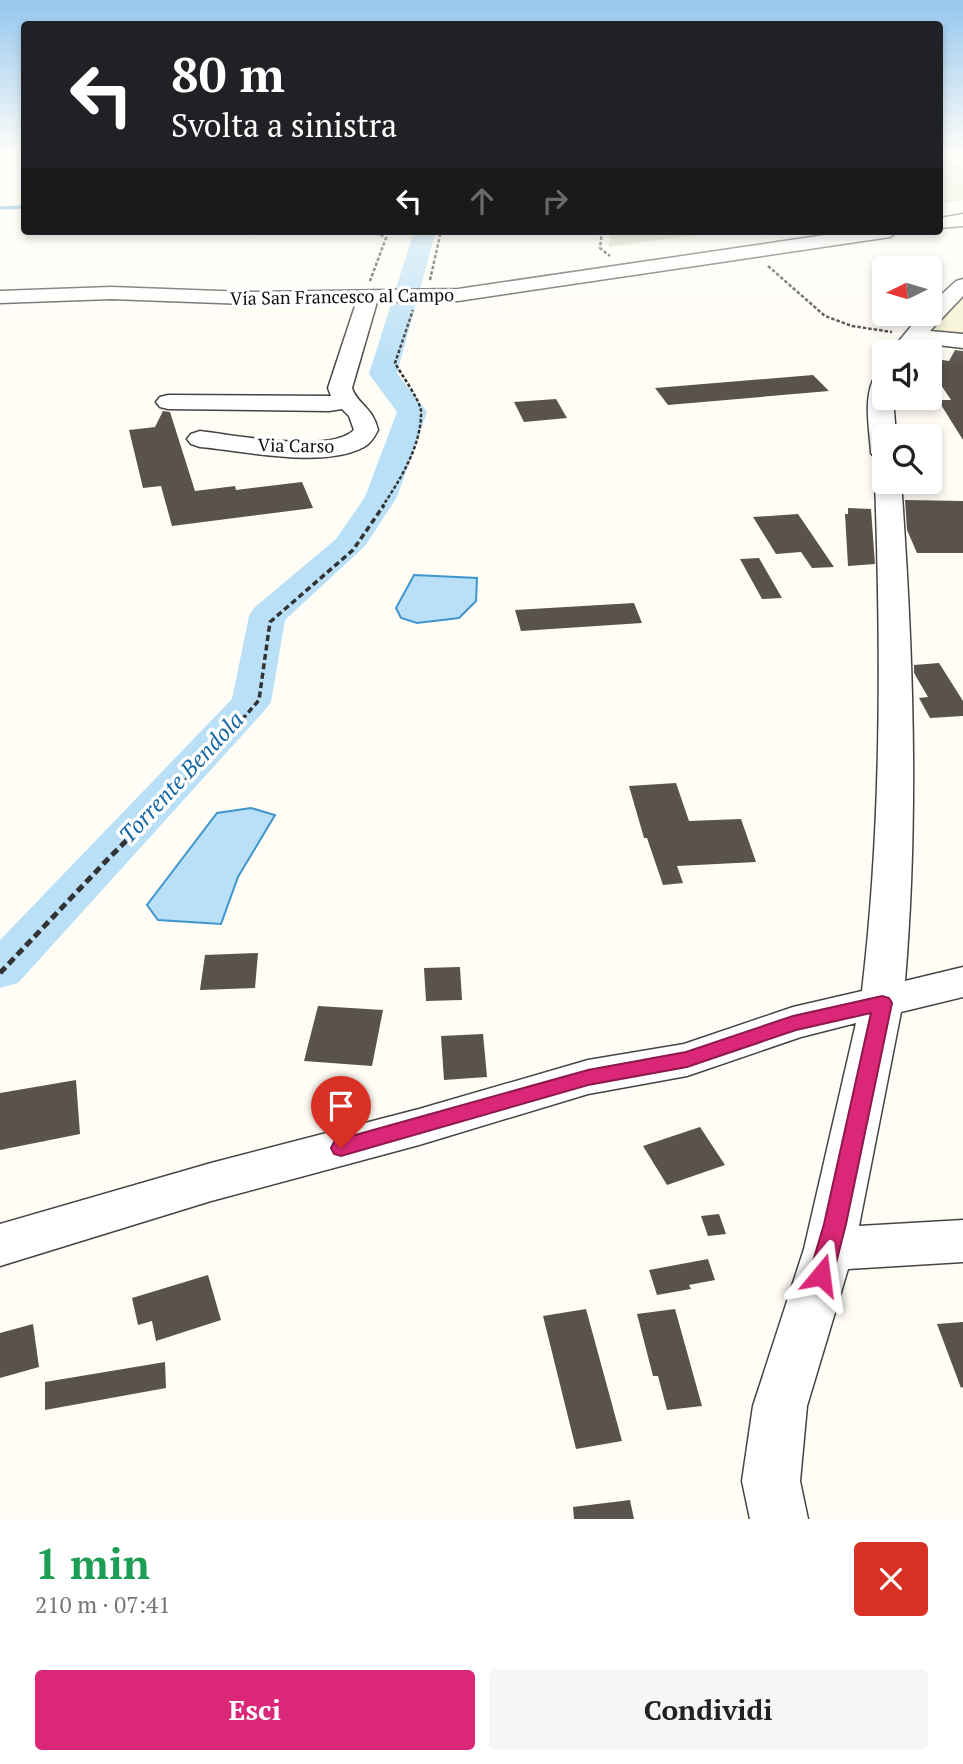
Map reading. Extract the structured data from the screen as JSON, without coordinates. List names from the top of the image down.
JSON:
{
  "streets": {
    "street": ["Via San Francesco al Campo", "Via Carso"]
  },
  "water": ["Torrente Bendola"],
  "north": "left",
  "page": {
    "turn": ["80 m", "Svolta a sinistra"],
    "heading": ["1 min", "210 m · 07:41"],
    "buttons": ["Esci", "Condividi"]
  }
}
